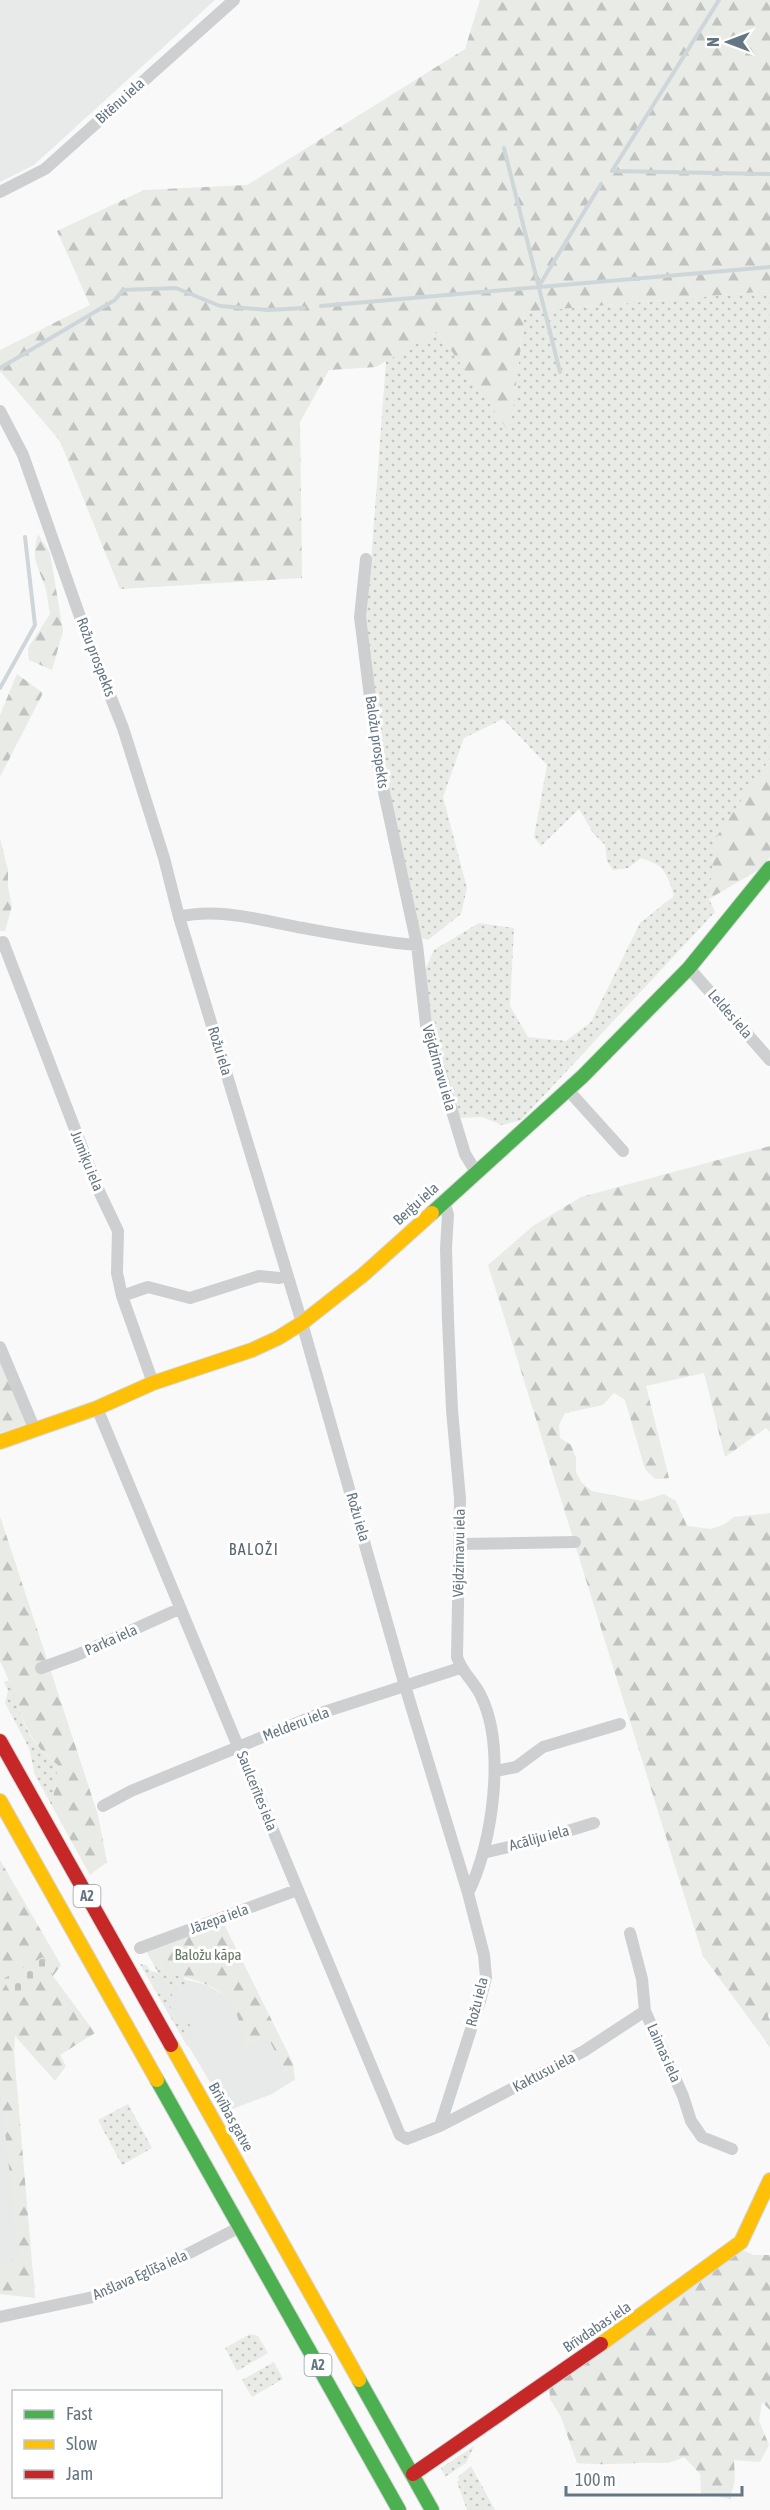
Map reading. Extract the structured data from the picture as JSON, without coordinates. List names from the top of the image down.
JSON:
{
  "streets": {
    "main road": [
      "Berģu iela",
      "A2",
      "Brīvības gatve",
      "Brīvdabas iela"
    ],
    "street": [
      "Bitēnu iela",
      "Rožu prospekts",
      "Baložu prospekts",
      "Leldes iela",
      "Rožu iela",
      "Vējdzirnavu iela",
      "Jumiķu iela",
      "Parka iela",
      "Melderu iela",
      "Saulcerītes iela",
      "Acāliju iela",
      "Jāzepa iela",
      "Laimas iela",
      "Kaktusu iela",
      "Anšlava Eglīša iela"
    ]
  },
  "crossings": [
    ["Rožu prospekts", "Rožu iela"],
    ["Baložu prospekts", "Vējdzirnavu iela"],
    ["Leldes iela", "Berģu iela"],
    ["Rožu iela", "Berģu iela"],
    ["Rožu iela", "Melderu iela"],
    ["Rožu iela", "Saulcerītes iela"],
    ["Rožu iela", "Kaktusu iela"],
    ["Vējdzirnavu iela", "Berģu iela"],
    ["Vējdzirnavu iela", "Melderu iela"],
    ["Jumiķu iela", "Berģu iela"],
    ["Berģu iela", "Saulcerītes iela"],
    ["Parka iela", "Saulcerītes iela"],
    ["Melderu iela", "Saulcerītes iela"],
    ["Saulcerītes iela", "Jāzepa iela"],
    ["Saulcerītes iela", "Kaktusu iela"],
    ["A2", "Anšlava Eglīša iela"],
    ["Laimas iela", "Kaktusu iela"],
    ["Brīvības gatve", "Brīvdabas iela"]
  ],
  "districts": ["BALOŽI"],
  "parks": ["Baložu kāpa"],
  "legend": ["Fast", "Slow", "Jam"],
  "scale_bar": "100 m",
  "north": "left"
}
